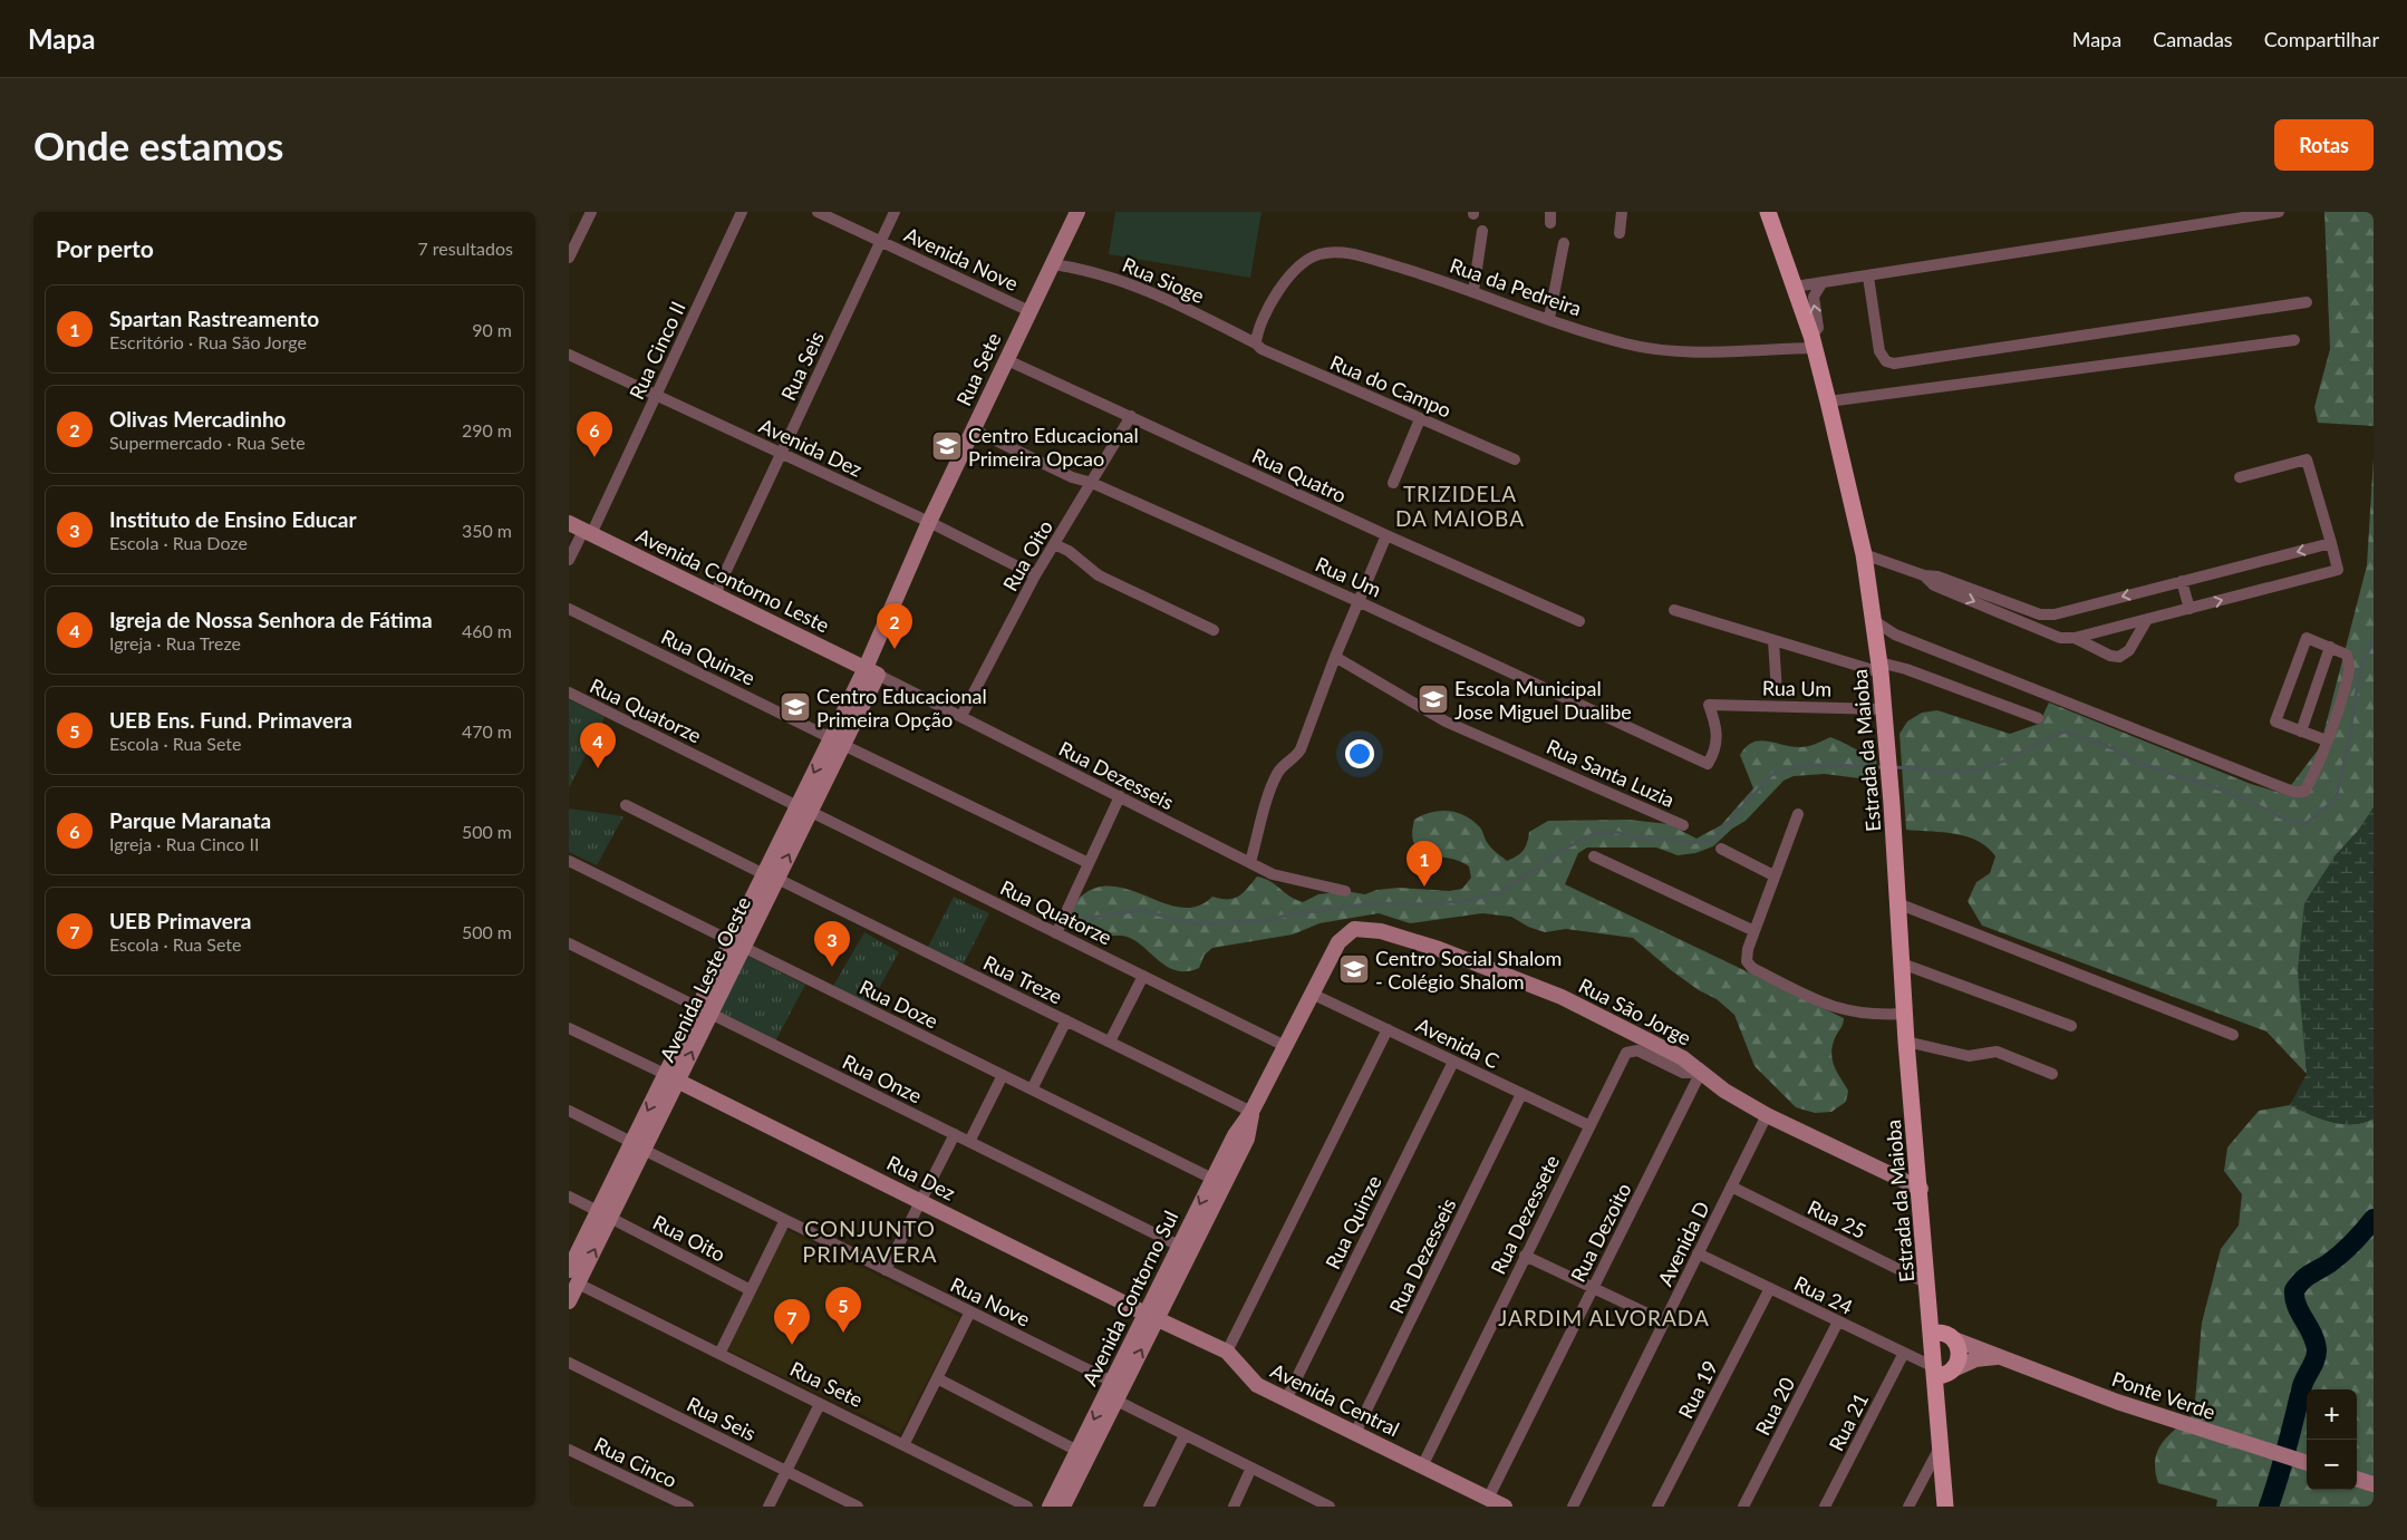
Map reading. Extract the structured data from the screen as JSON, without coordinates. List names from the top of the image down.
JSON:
{
  "streets": {
    "main road": ["Estrada da Maioba"],
    "street": [
      "Avenida Nove",
      "Rua Sioge",
      "Rua da Pedreira",
      "Rua Cinco II",
      "Rua Seis",
      "Rua Sete",
      "Rua do Campo",
      "Avenida Dez",
      "Rua Quatro",
      "Rua Oito",
      "Rua Um",
      "Avenida Contorno Leste",
      "Rua Quinze",
      "Rua Quatorze",
      "Rua Santa Luzia",
      "Rua Dezesseis",
      "Avenida Leste Oeste",
      "Rua Treze",
      "Rua Doze",
      "Rua São Jorge",
      "Avenida C",
      "Rua Onze",
      "Rua Dez",
      "Rua Dezessete",
      "Rua 25",
      "Rua Dezoito",
      "Avenida D",
      "Rua 24",
      "Avenida Contorno Sul",
      "Rua Nove",
      "Rua 19",
      "Ponte Verde",
      "Avenida Central",
      "Rua 20",
      "Rua 21",
      "Rua Cinco"
    ]
  },
  "crossings": [
    ["Avenida Nove", "Rua Seis"],
    ["Avenida Nove", "Rua Sete"],
    ["Rua Sioge", "Rua da Pedreira"],
    ["Rua Sioge", "Rua Sete"],
    ["Rua Sioge", "Rua do Campo"],
    ["Rua da Pedreira", "Rua do Campo"],
    ["Rua da Pedreira", "Estrada da Maioba"],
    ["Rua Cinco II", "Avenida Dez"],
    ["Rua Cinco II", "Avenida Contorno Leste"],
    ["Rua Seis", "Avenida Dez"],
    ["Rua Seis", "Avenida Contorno Leste"],
    ["Rua Sete", "Avenida Dez"],
    ["Rua Sete", "Rua Quatro"],
    ["Rua Sete", "Rua Um"],
    ["Rua Sete", "Avenida Contorno Leste"],
    ["Rua Sete", "Rua Dezesseis"],
    ["Rua Sete", "Avenida Leste Oeste"],
    ["Avenida Dez", "Rua Oito"],
    ["Rua Quatro", "Rua Oito"],
    ["Rua Oito", "Rua Um"],
    ["Rua Oito", "Rua Dezesseis"],
    ["Rua Oito", "Avenida Leste Oeste"],
    ["Rua Um", "Estrada da Maioba"],
    ["Avenida Contorno Leste", "Rua Dezesseis"],
    ["Avenida Contorno Leste", "Avenida Leste Oeste"],
    ["Rua Quinze", "Avenida Leste Oeste"],
    ["Rua Quinze", "Avenida C"],
    ["Rua Quinze", "Avenida Central"],
    ["Rua Quatorze", "Avenida Leste Oeste"],
    ["Rua Quatorze", "Avenida Contorno Sul"],
    ["Estrada da Maioba", "Rua São Jorge"],
    ["Estrada da Maioba", "Rua 25"],
    ["Estrada da Maioba", "Ponte Verde"],
    ["Rua Dezesseis", "Avenida Leste Oeste"],
    ["Rua Dezesseis", "Avenida C"],
    ["Rua Dezesseis", "Avenida Central"],
    ["Avenida Leste Oeste", "Rua Treze"],
    ["Avenida Leste Oeste", "Rua Doze"],
    ["Avenida Leste Oeste", "Rua Onze"],
    ["Avenida Leste Oeste", "Rua Dez"],
    ["Avenida Leste Oeste", "Rua Nove"],
    ["Rua Treze", "Avenida Contorno Sul"],
    ["Rua Doze", "Avenida Contorno Sul"],
    ["Rua São Jorge", "Avenida C"],
    ["Rua São Jorge", "Rua Dezessete"],
    ["Rua São Jorge", "Rua Dezoito"],
    ["Rua São Jorge", "Avenida D"],
    ["Rua São Jorge", "Avenida Contorno Sul"],
    ["Avenida C", "Rua Dezessete"],
    ["Avenida C", "Avenida Contorno Sul"],
    ["Rua Onze", "Avenida Contorno Sul"],
    ["Rua Dez", "Avenida Contorno Sul"],
    ["Rua Dez", "Avenida Central"],
    ["Rua Dezessete", "Rua Dezoito"],
    ["Rua Dezessete", "Avenida Central"],
    ["Rua 25", "Avenida D"],
    ["Rua Dezoito", "Avenida Central"],
    ["Avenida D", "Rua 24"],
    ["Rua 24", "Rua 19"],
    ["Rua 24", "Ponte Verde"],
    ["Rua 24", "Rua 20"],
    ["Rua 24", "Rua 21"],
    ["Avenida Contorno Sul", "Rua Nove"],
    ["Avenida Contorno Sul", "Avenida Central"]
  ],
  "districts": ["TRIZIDELA DA MAIOBA", "CONJUNTO PRIMAVERA", "JARDIM ALVORADA"],
  "places": {
    "school or university": [
      "Centro Educacional Primeira Opcao",
      "Escola Municipal Jose Miguel Dualibe",
      "Centro Educacional Primeira Opção",
      "Centro Social Shalom - Colégio Shalom"
    ]
  },
  "page": {
    "header": "Mapa",
    "nav": ["Mapa", "Camadas", "Compartilhar"],
    "buttons": "Rotas",
    "title": "Onde estamos",
    "heading": ["Por perto", "7 resultados"],
    "list": [
      {
        "mark": "1",
        "name": "Spartan Rastreamento",
        "note": "Escritório · Rua São Jorge",
        "value": "90 m"
      },
      {
        "mark": "2",
        "name": "Olivas Mercadinho",
        "note": "Supermercado · Rua Sete",
        "value": "290 m"
      },
      {
        "mark": "3",
        "name": "Instituto de Ensino Educar",
        "note": "Escola · Rua Doze",
        "value": "350 m"
      },
      {
        "mark": "4",
        "name": "Igreja de Nossa Senhora de Fátima",
        "note": "Igreja · Rua Treze",
        "value": "460 m"
      },
      {
        "mark": "5",
        "name": "UEB Ens. Fund. Primavera",
        "note": "Escola · Rua Sete",
        "value": "470 m"
      },
      {
        "mark": "6",
        "name": "Parque Maranata",
        "note": "Igreja · Rua Cinco II",
        "value": "500 m"
      },
      {
        "mark": "7",
        "name": "UEB Primavera",
        "note": "Escola · Rua Sete",
        "value": "500 m"
      }
    ],
    "pins": [
      "6",
      "2",
      "4",
      "1",
      "3",
      "5",
      "7"
    ],
    "map_buttons": ["+", "−"]
  }
}
